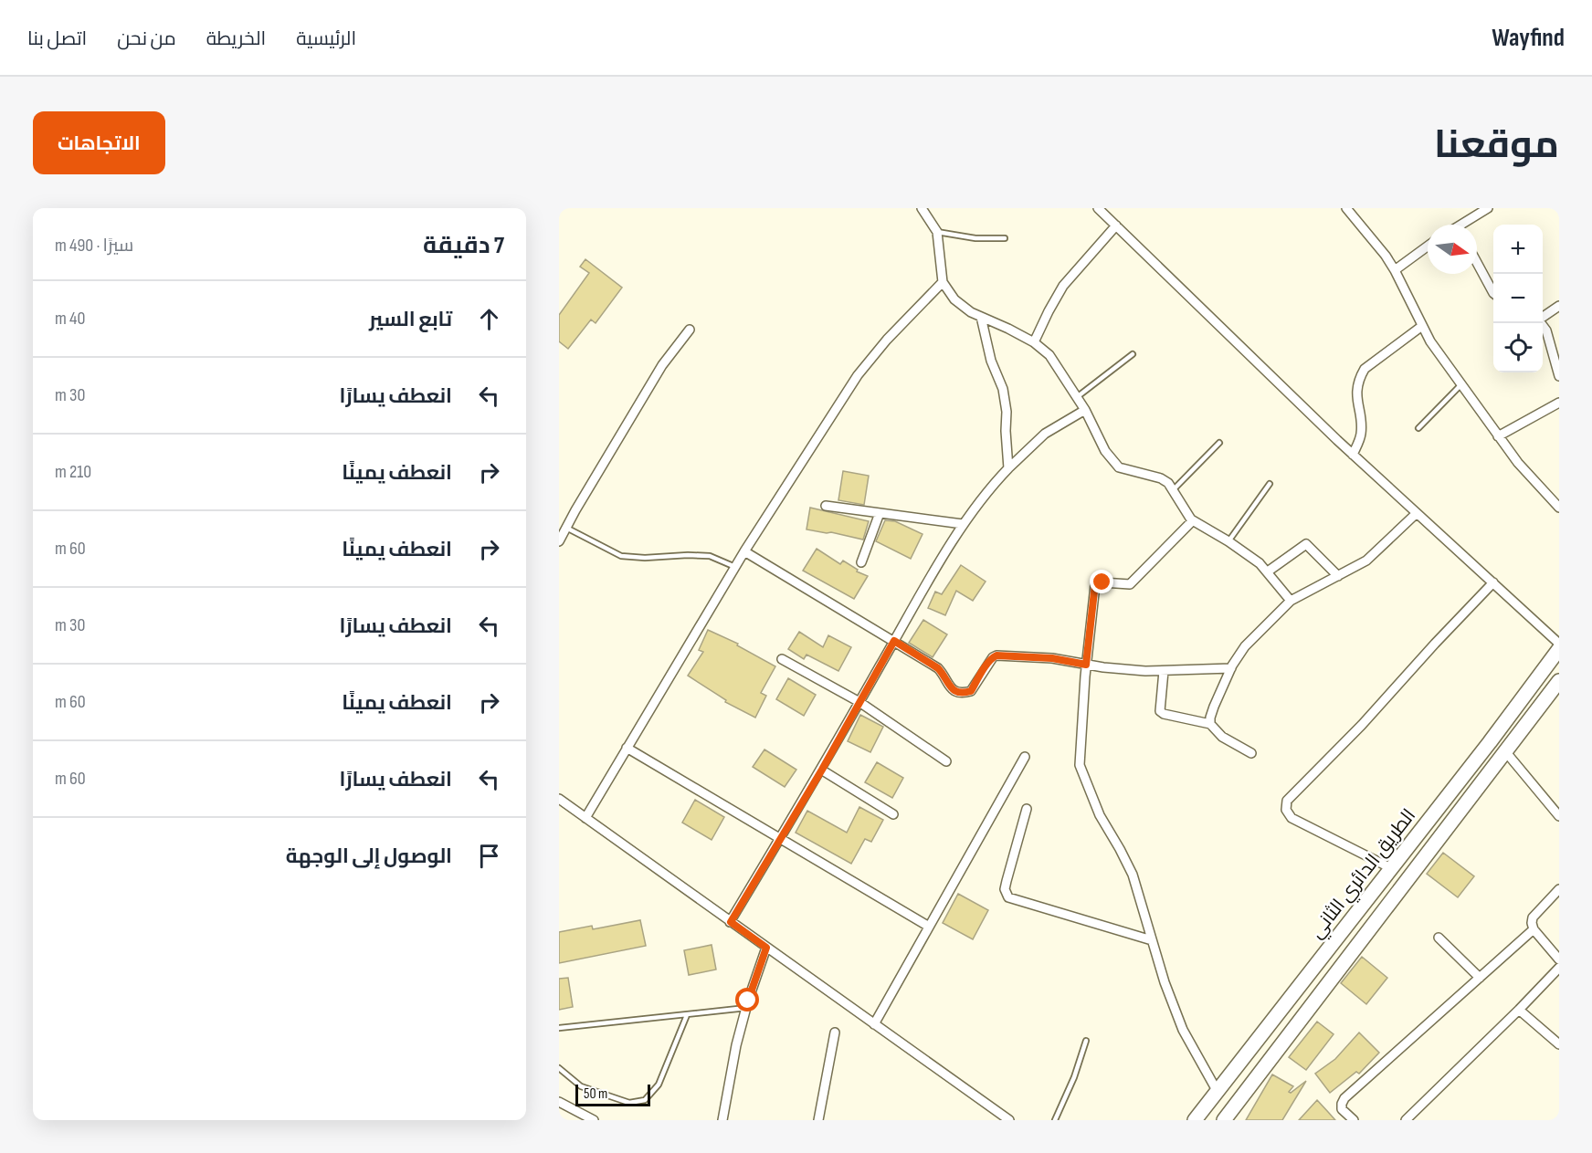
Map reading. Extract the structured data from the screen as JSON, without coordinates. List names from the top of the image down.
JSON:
{
  "streets": {
    "main road": ["الطريق الدائري الثاني"]
  },
  "scale_bar": "50 m",
  "north": "right",
  "page": {
    "header": "Wayfind",
    "nav": [
      "الرئيسية",
      "الخريطة",
      "من نحن",
      "اتصل بنا"
    ],
    "title": "موقعنا",
    "buttons": "الاتجاهات",
    "heading": ["7 دقيقة", "سيرًا · 490 m"],
    "map_buttons": ["+", "−"],
    "list": [
      ["تابع السير", "40 m"],
      ["انعطف يسارًا", "30 m"],
      ["انعطف يمينًا", "210 m"],
      ["انعطف يمينًا", "60 m"],
      ["انعطف يسارًا", "30 m"],
      ["انعطف يمينًا", "60 m"],
      ["انعطف يسارًا", "60 m"],
      "الوصول إلى الوجهة"
    ],
    "scale": "50 m"
  }
}
